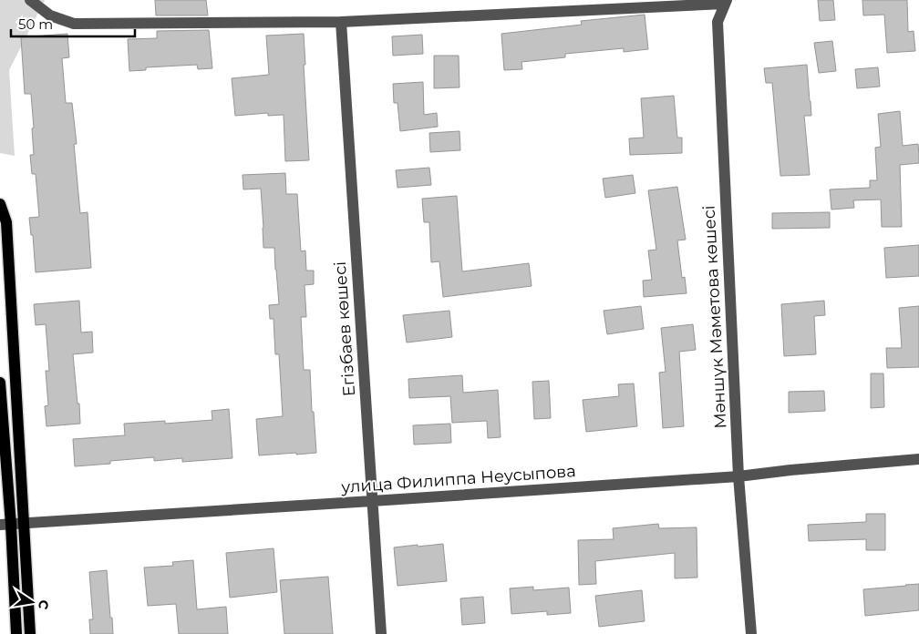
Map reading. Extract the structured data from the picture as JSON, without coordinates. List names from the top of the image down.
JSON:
{
  "streets": {
    "street": ["Мәншүк Мәметова көшесі", "Егізбаев көшесі", "улица Филиппа Неусыпова"]
  },
  "crossings": [
    ["Мәншүк Мәметова көшесі", "улица Филиппа Неусыпова"],
    ["Егізбаев көшесі", "улица Филиппа Неусыпова"]
  ],
  "scale_bar": "50 m",
  "north": "right"
}
